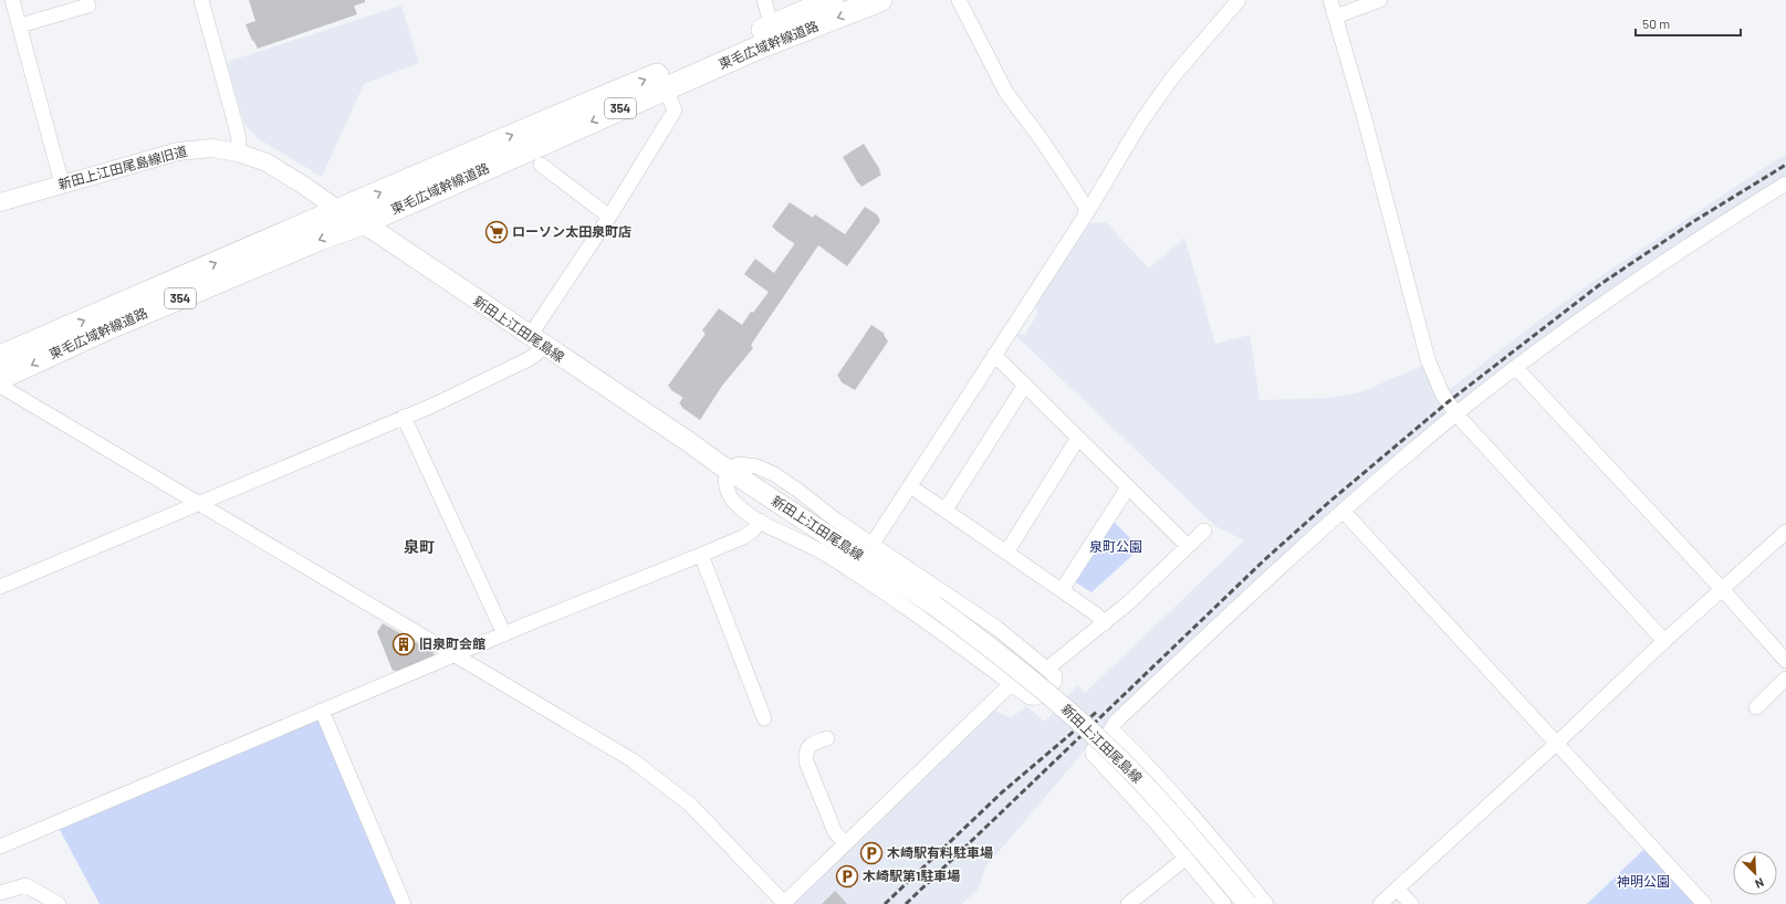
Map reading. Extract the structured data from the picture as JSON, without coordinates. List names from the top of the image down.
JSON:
{
  "streets": {
    "highway": ["東毛広域幹線道路", "354"],
    "main road": ["新田上江田尾島線"],
    "street": ["新田上江田尾島線旧道"]
  },
  "crossings": [
    ["東毛広域幹線道路", "新田上江田尾島線旧道"],
    ["東毛広域幹線道路", "新田上江田尾島線"],
    ["新田上江田尾島線旧道", "新田上江田尾島線"]
  ],
  "districts": ["泉町"],
  "parks": ["泉町公園", "神明公園"],
  "places": {
    "supermarket": ["ローソン太田泉町店"],
    "building": ["旧泉町会館"],
    "parking": ["木崎駅有料駐車場", "木崎駅第1駐車場"]
  },
  "scale_bar": "50 m",
  "north": "bottom right"
}
